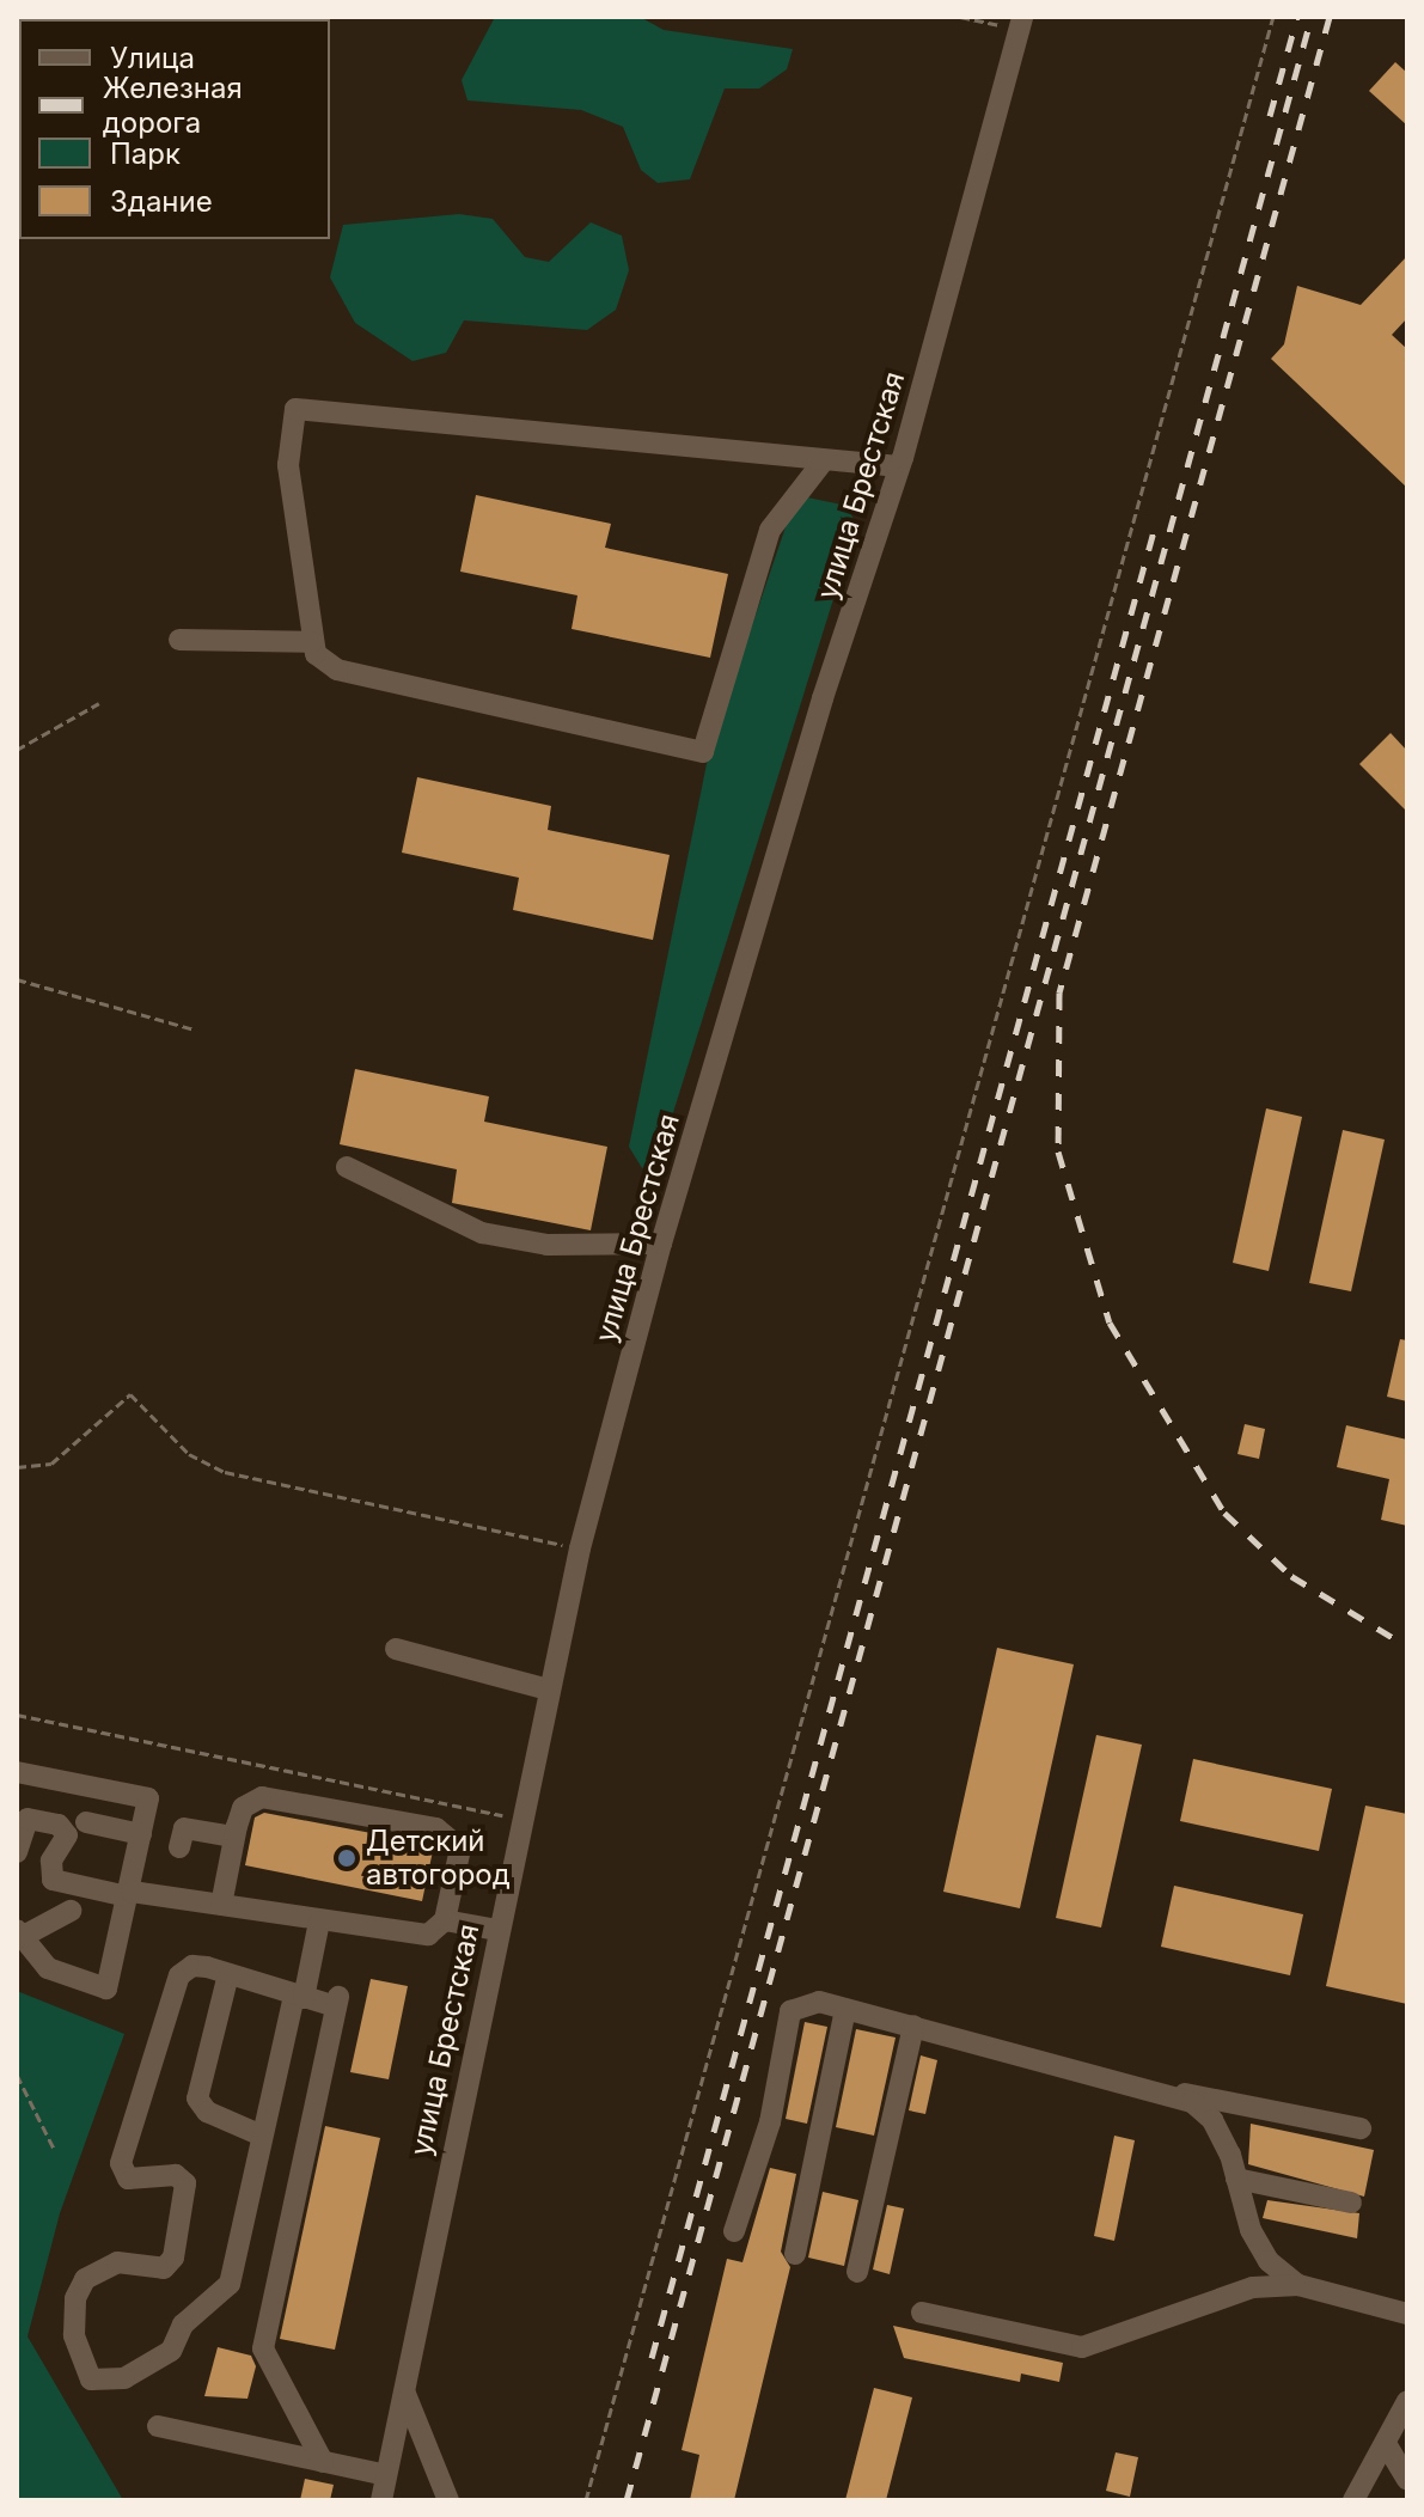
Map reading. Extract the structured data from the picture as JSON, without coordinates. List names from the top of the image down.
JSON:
{
  "streets": {
    "street": ["улица Брестская"]
  },
  "places": ["Детский автогород"],
  "legend": [
    "Улица",
    "Железная дорога",
    "Парк",
    "Здание"
  ]
}
